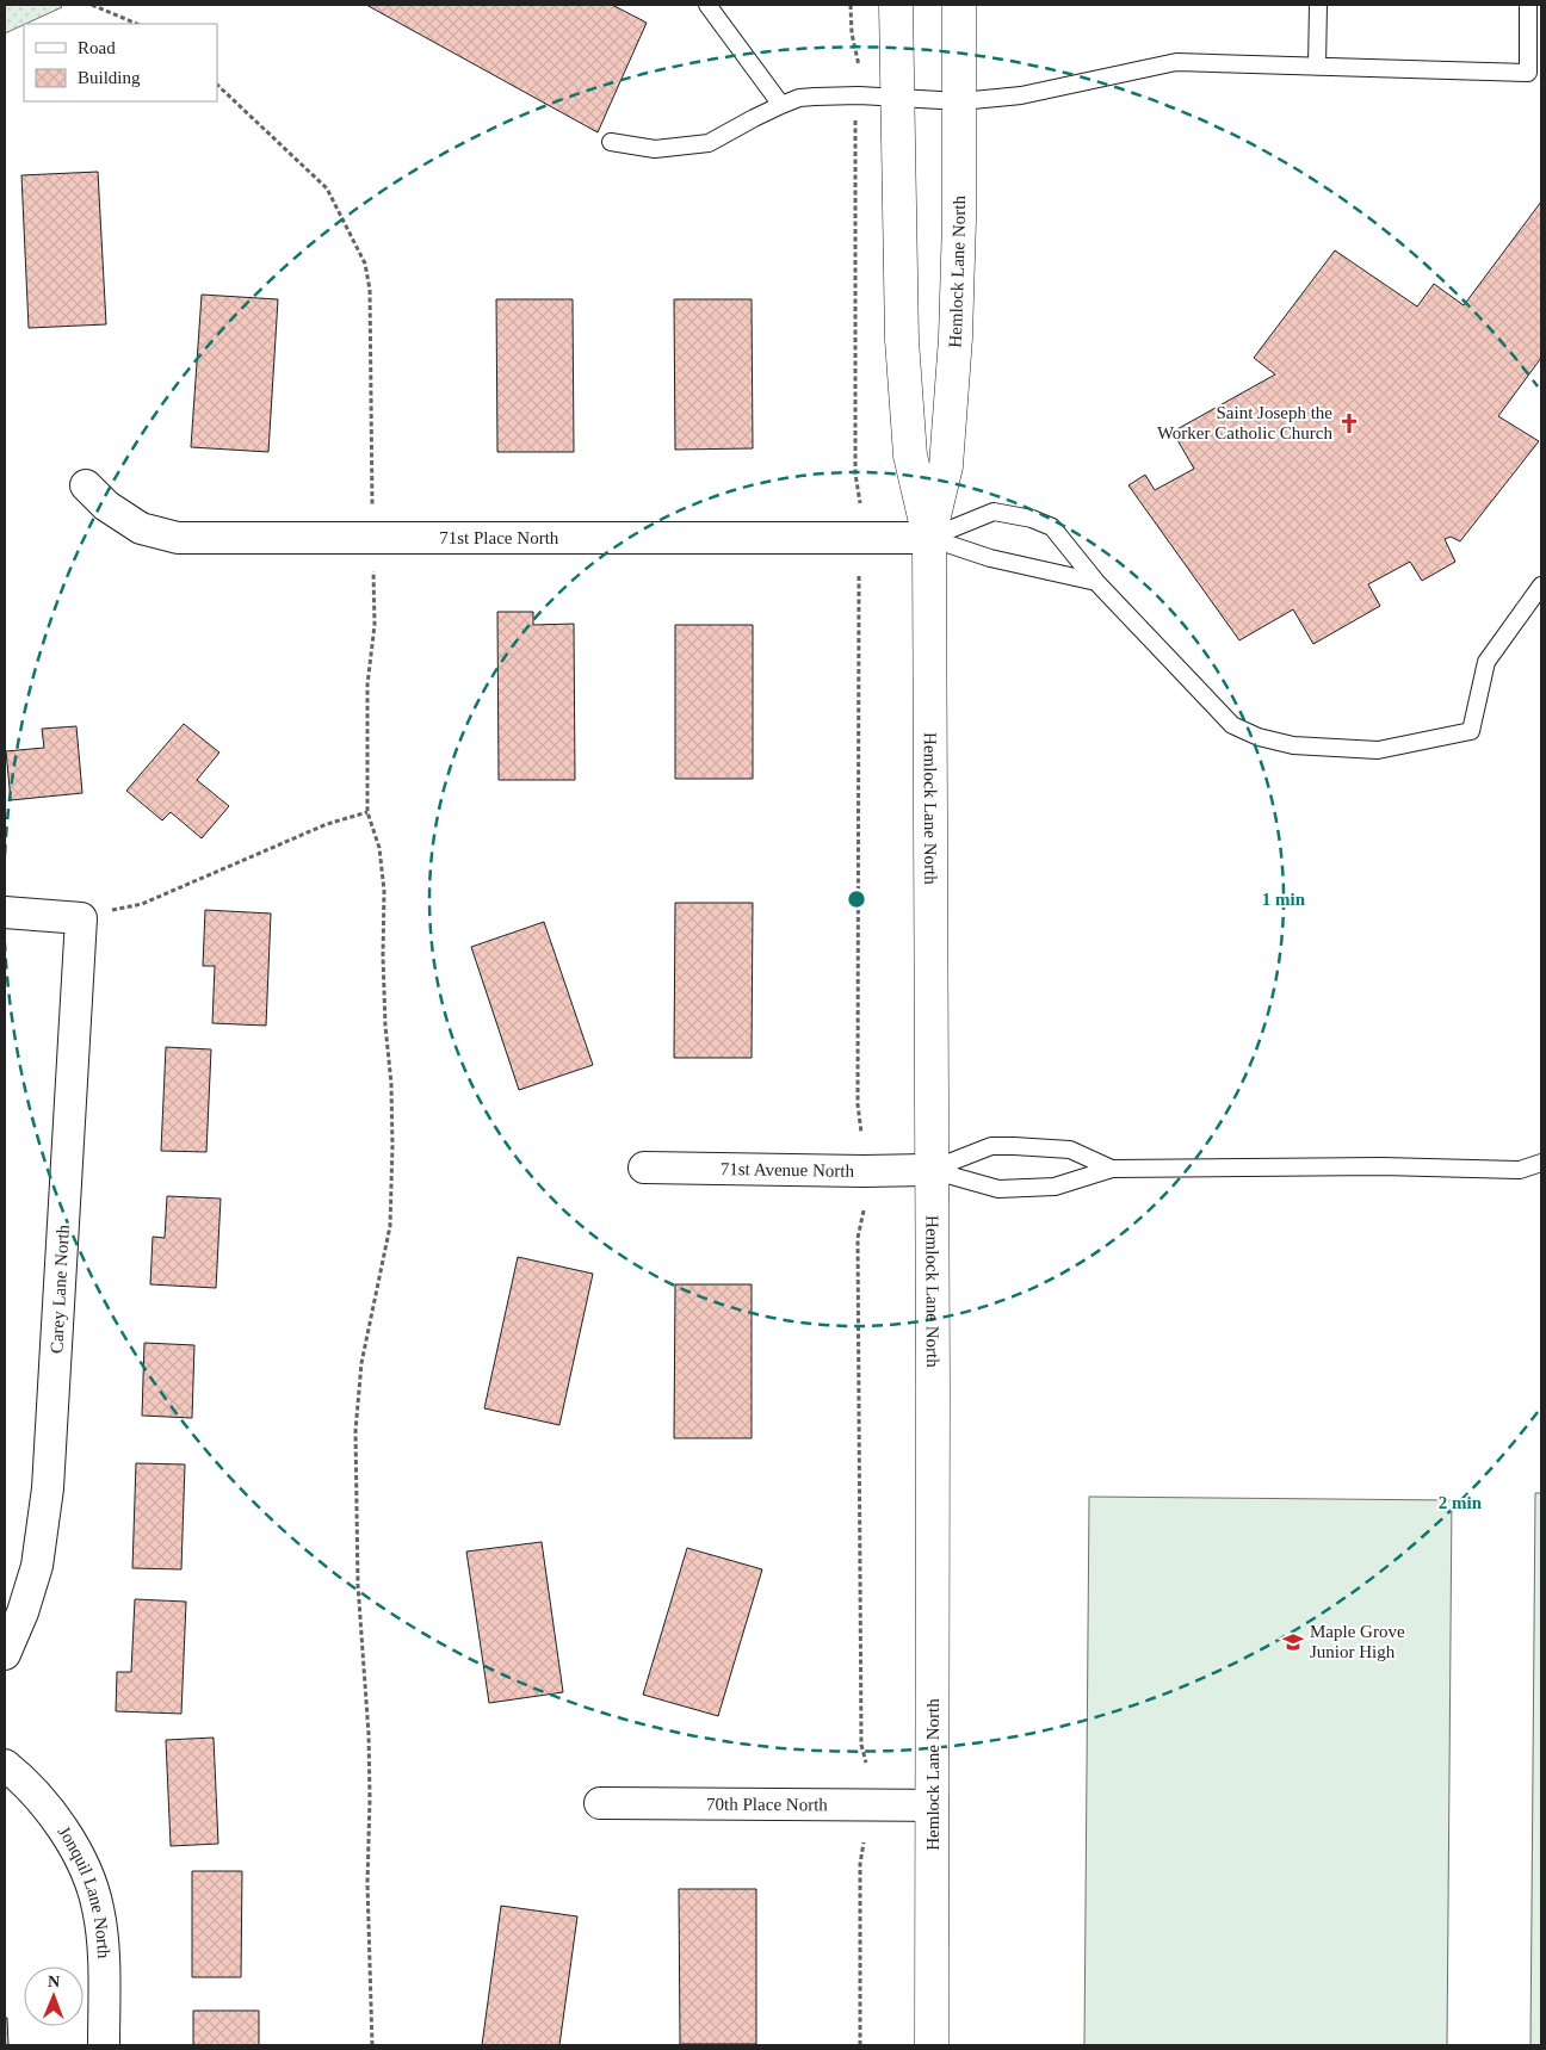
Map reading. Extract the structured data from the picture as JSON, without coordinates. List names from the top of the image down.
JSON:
{
  "streets": {
    "main road": ["Hemlock Lane North"],
    "street": [
      "71st Place North",
      "71st Avenue North",
      "Carey Lane North",
      "70th Place North",
      "Jonquil Lane North"
    ]
  },
  "crossings": [
    ["Hemlock Lane North", "71st Place North"],
    ["Hemlock Lane North", "71st Avenue North"],
    ["Hemlock Lane North", "70th Place North"]
  ],
  "places": {
    "church": ["Saint Joseph the Worker Catholic Church"],
    "school or university": ["Maple Grove Junior High"]
  },
  "legend": ["Road", "Building"],
  "north": "top",
  "rings": ["1 min", "2 min"]
}
